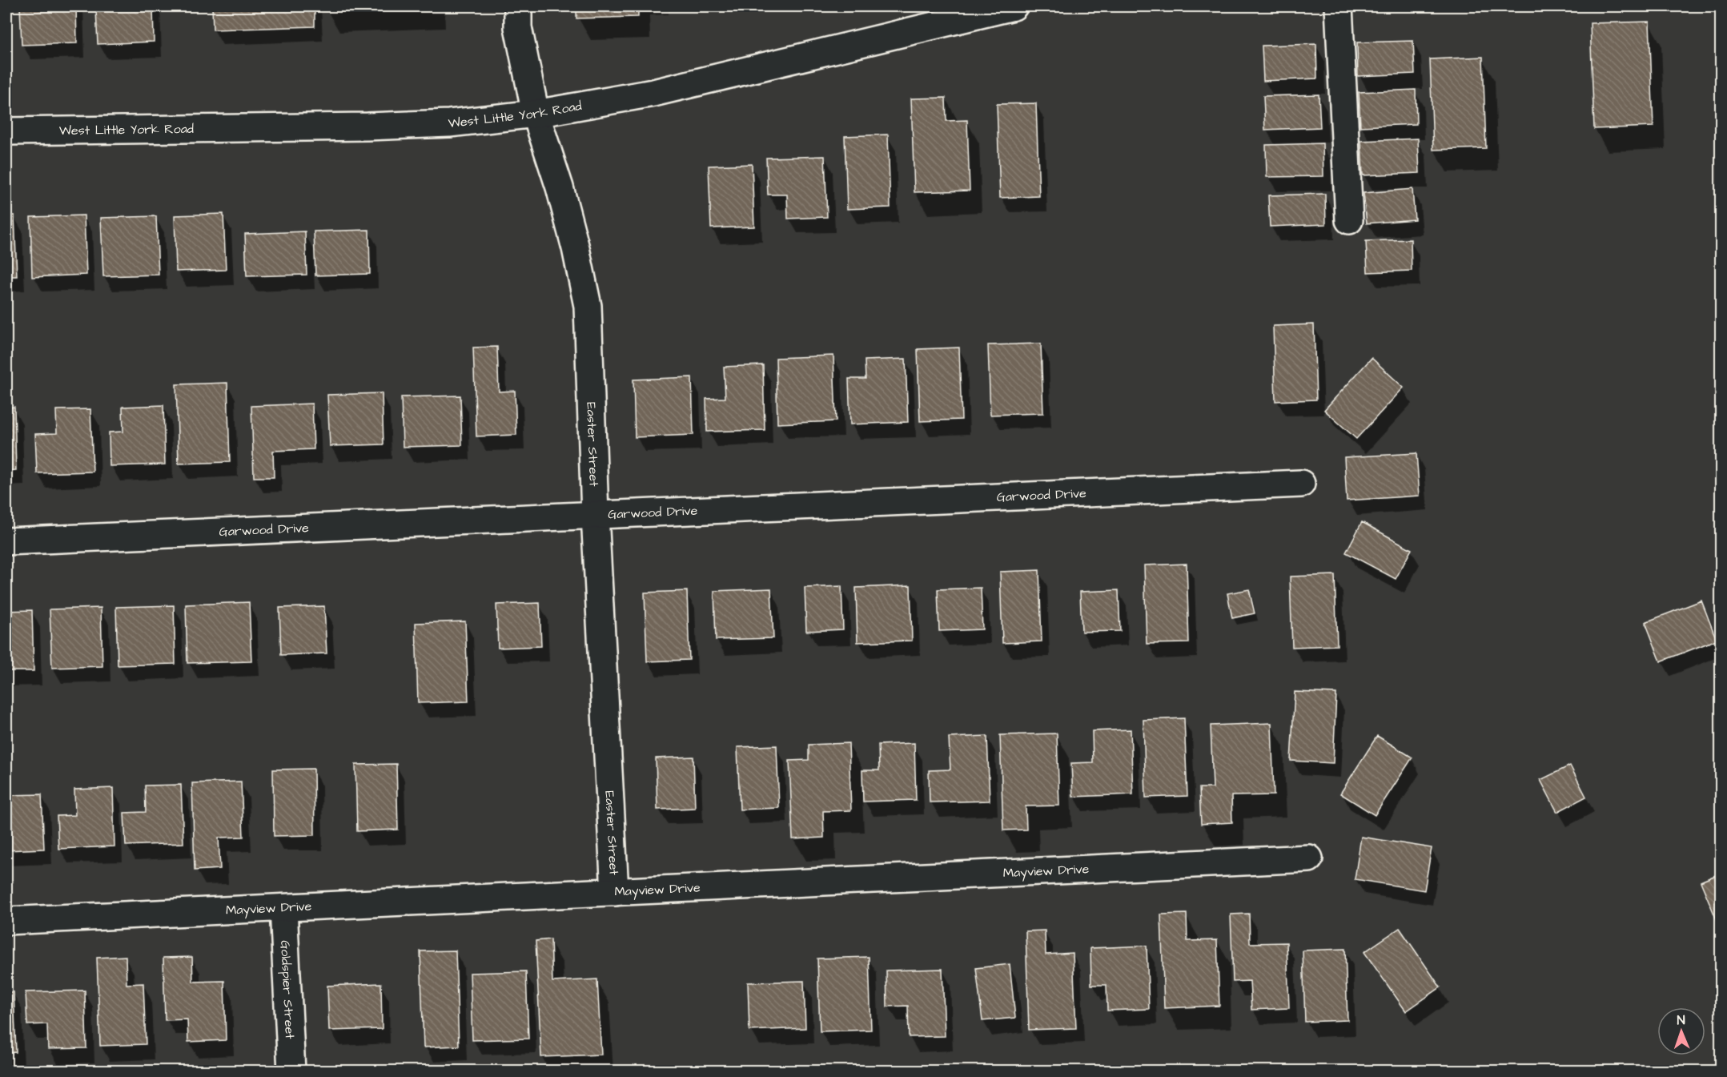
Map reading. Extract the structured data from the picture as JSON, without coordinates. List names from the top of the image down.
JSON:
{
  "streets": {
    "street": [
      "West Little York Road",
      "Easter Street",
      "Garwood Drive",
      "Mayview Drive",
      "Goldspier Street"
    ]
  },
  "crossings": [
    ["West Little York Road", "Easter Street"],
    ["Easter Street", "Garwood Drive"],
    ["Easter Street", "Mayview Drive"],
    ["Mayview Drive", "Goldspier Street"]
  ],
  "north": "top"
}
